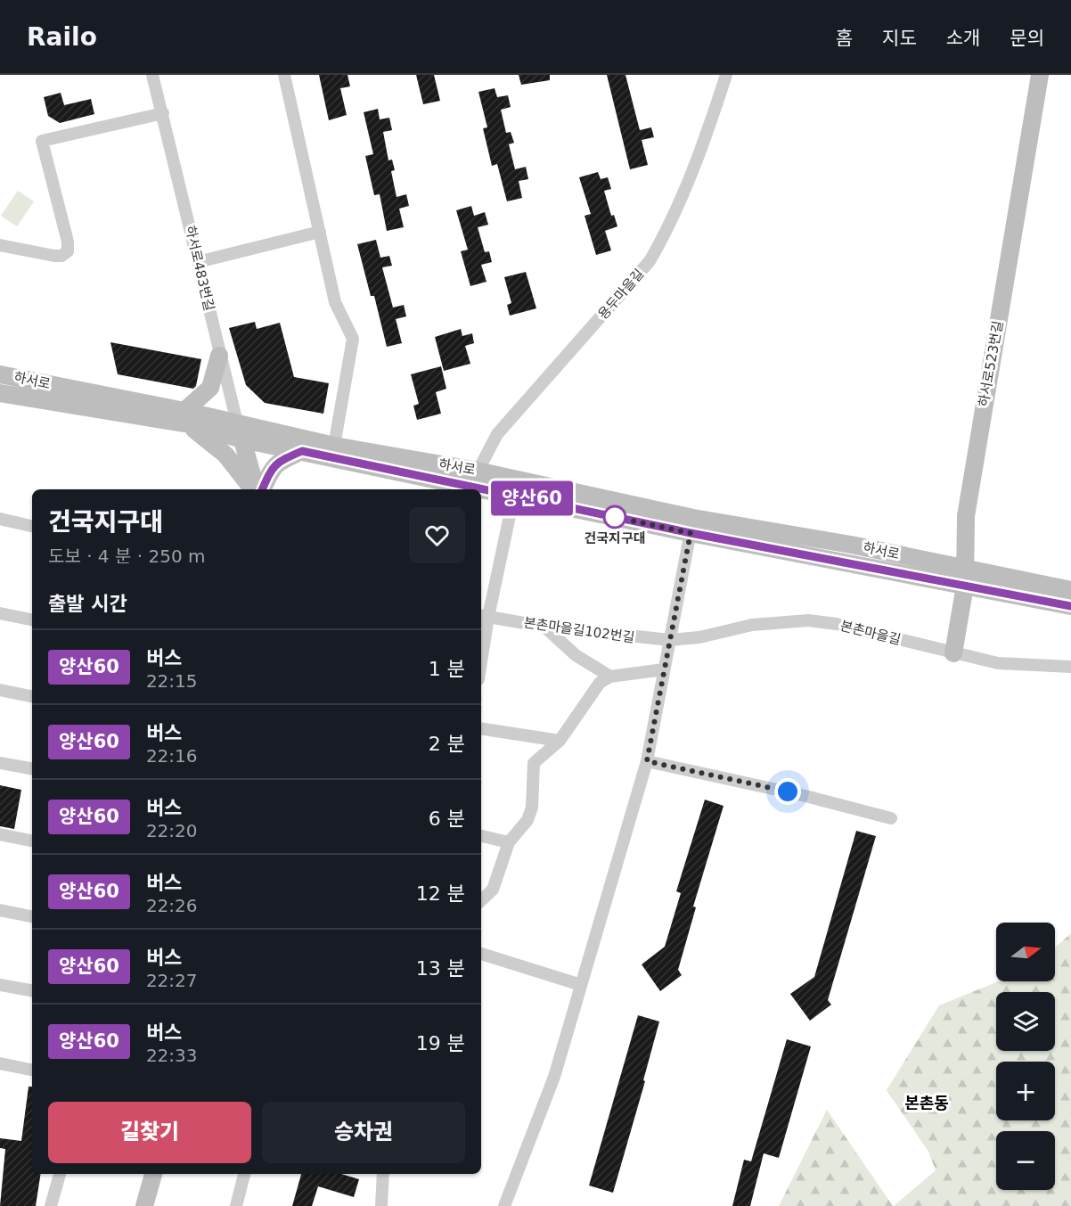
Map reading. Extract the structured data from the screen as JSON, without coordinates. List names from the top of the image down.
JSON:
{
  "streets": {
    "main road": ["하서로523번길", "하서로"],
    "street": [
      "하서로483번길",
      "용두마을길",
      "본촌마을길102번길",
      "본촌마을길"
    ]
  },
  "crossings": [
    ["하서로483번길", "하서로"],
    ["용두마을길", "하서로"],
    ["하서로523번길", "하서로"],
    ["하서로523번길", "본촌마을길"],
    ["본촌마을길102번길", "본촌마을길"]
  ],
  "districts": ["본촌동"],
  "places": ["건국지구대"],
  "lines": ["bus line 양산60"],
  "north": "right",
  "page": {
    "header": "Railo",
    "nav": [
      "홈",
      "지도",
      "소개",
      "문의"
    ],
    "on_map": "양산60",
    "heading": [
      ["건국지구대", "도보 · 4 분 · 250 m"],
      "출발 시간"
    ],
    "list": [
      {
        "mark": "양산60",
        "name": "버스",
        "note": "22:15",
        "value": "1 분"
      },
      {
        "mark": "양산60",
        "name": "버스",
        "note": "22:16",
        "value": "2 분"
      },
      {
        "mark": "양산60",
        "name": "버스",
        "note": "22:20",
        "value": "6 분"
      },
      {
        "mark": "양산60",
        "name": "버스",
        "note": "22:26",
        "value": "12 분"
      },
      {
        "mark": "양산60",
        "name": "버스",
        "note": "22:27",
        "value": "13 분"
      },
      {
        "mark": "양산60",
        "name": "버스",
        "note": "22:33",
        "value": "19 분"
      }
    ],
    "map_buttons": ["+", "−"],
    "buttons": ["길찾기", "승차권"]
  }
}
